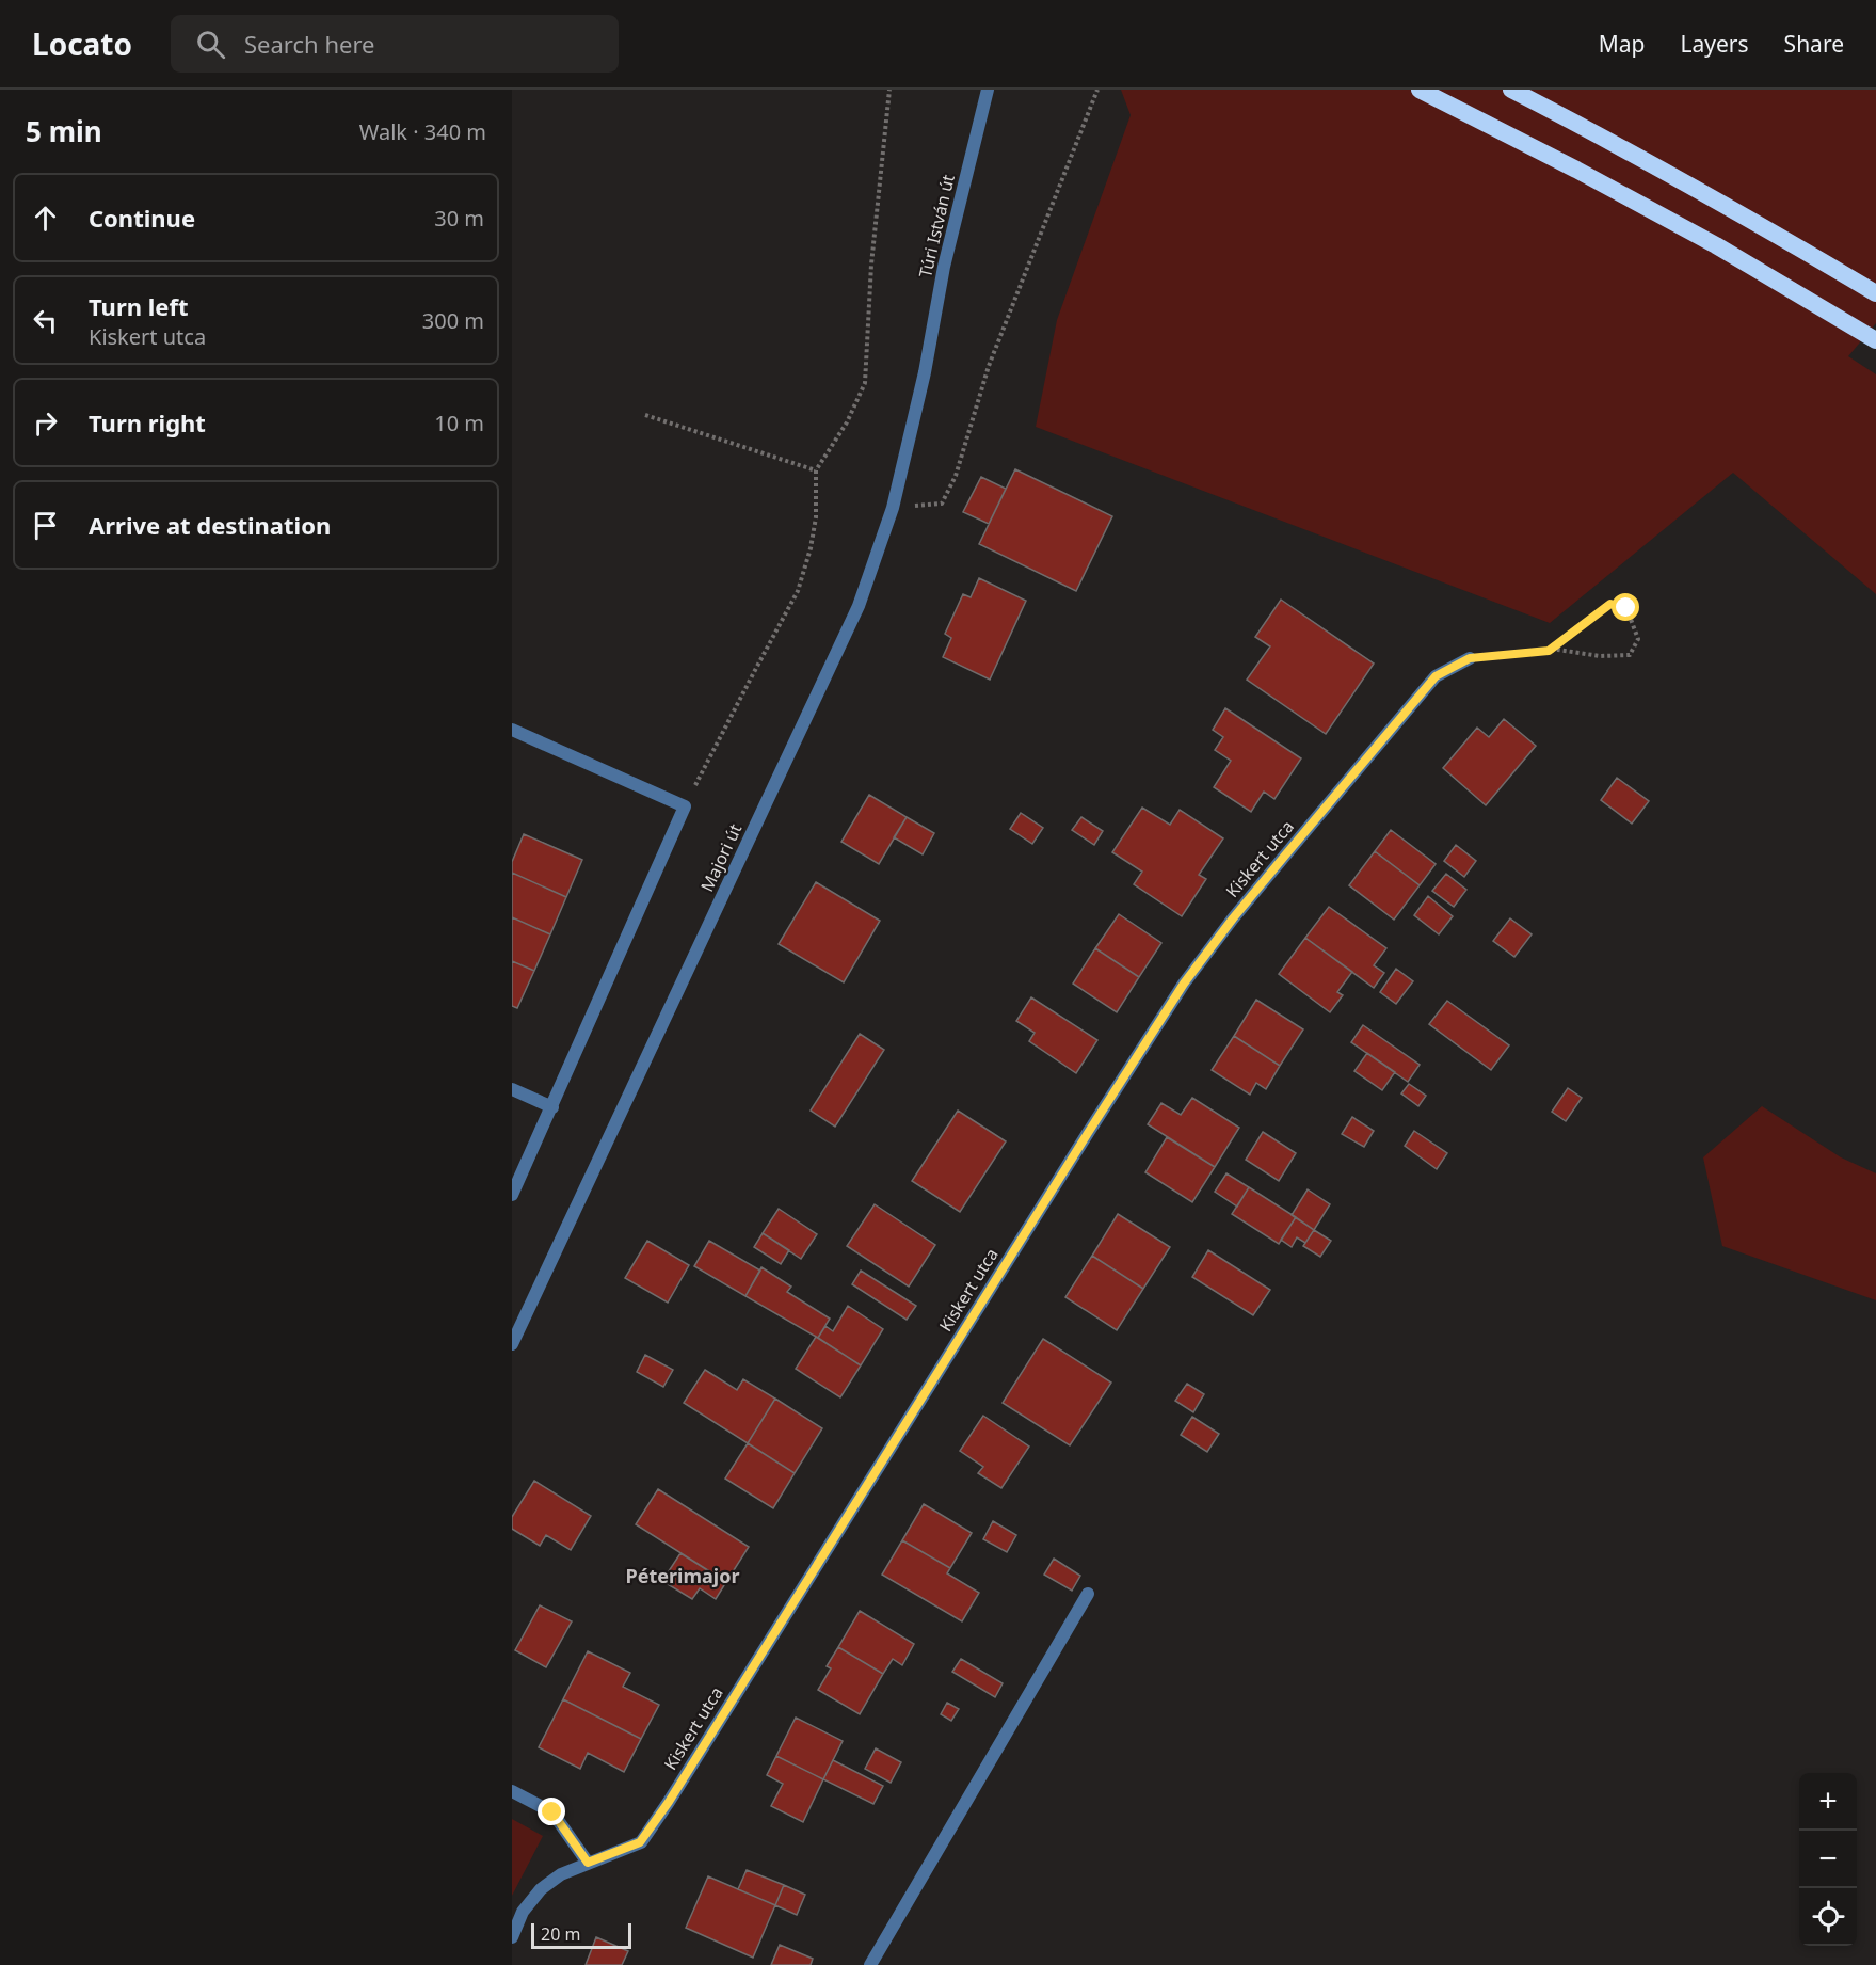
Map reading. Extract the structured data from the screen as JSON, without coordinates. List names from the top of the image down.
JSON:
{
  "streets": {
    "street": ["Túri István út", "Majori út", "Kiskert utca"]
  },
  "crossings": [
    ["Túri István út", "Majori út"]
  ],
  "districts": ["Péterimajor"],
  "scale_bar": "20 m",
  "page": {
    "header": "Locato",
    "search": "Search here",
    "nav": ["Map", "Layers", "Share"],
    "heading": ["5 min", "Walk · 340 m"],
    "list": [
      ["Continue", "30 m"],
      ["Turn left", "Kiskert utca", "300 m"],
      ["Turn right", "10 m"],
      "Arrive at destination"
    ],
    "map_buttons": ["+", "−"],
    "scale": "20 m"
  }
}
